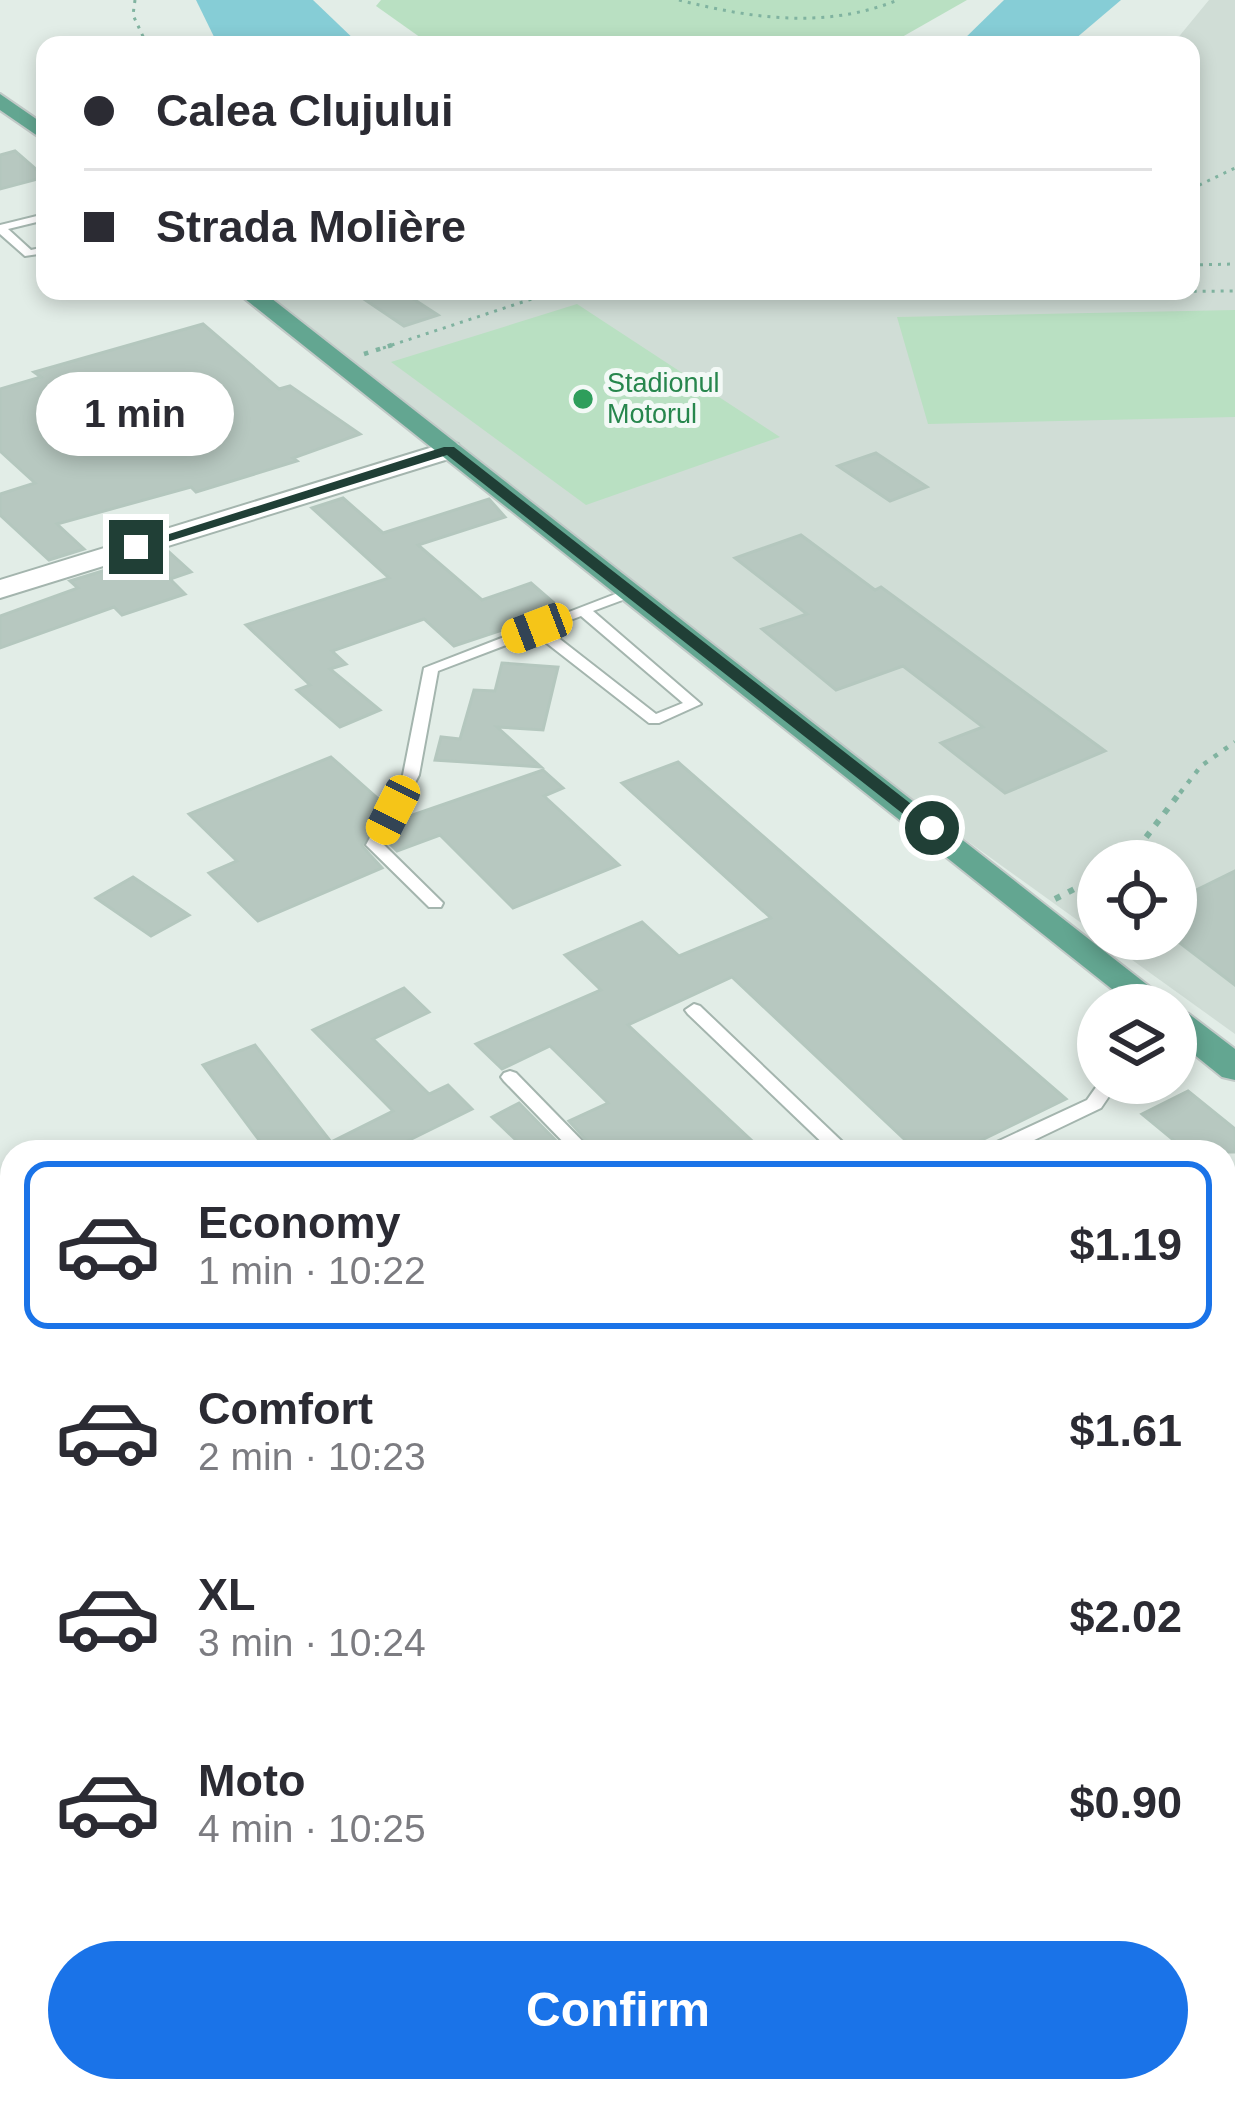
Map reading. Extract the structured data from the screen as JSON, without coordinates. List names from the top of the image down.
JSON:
{
  "places": ["Stadionul Motorul"],
  "page": {
    "banner": ["Calea Clujului", "Strada Molière"],
    "bubble": "1 min",
    "list": [
      {
        "name": "Economy",
        "note": "1 min · 10:22",
        "value": "$1.19"
      },
      {
        "name": "Comfort",
        "note": "2 min · 10:23",
        "value": "$1.61"
      },
      {
        "name": "XL",
        "note": "3 min · 10:24",
        "value": "$2.02"
      },
      {
        "name": "Moto",
        "note": "4 min · 10:25",
        "value": "$0.90"
      }
    ],
    "buttons": "Confirm"
  }
}
